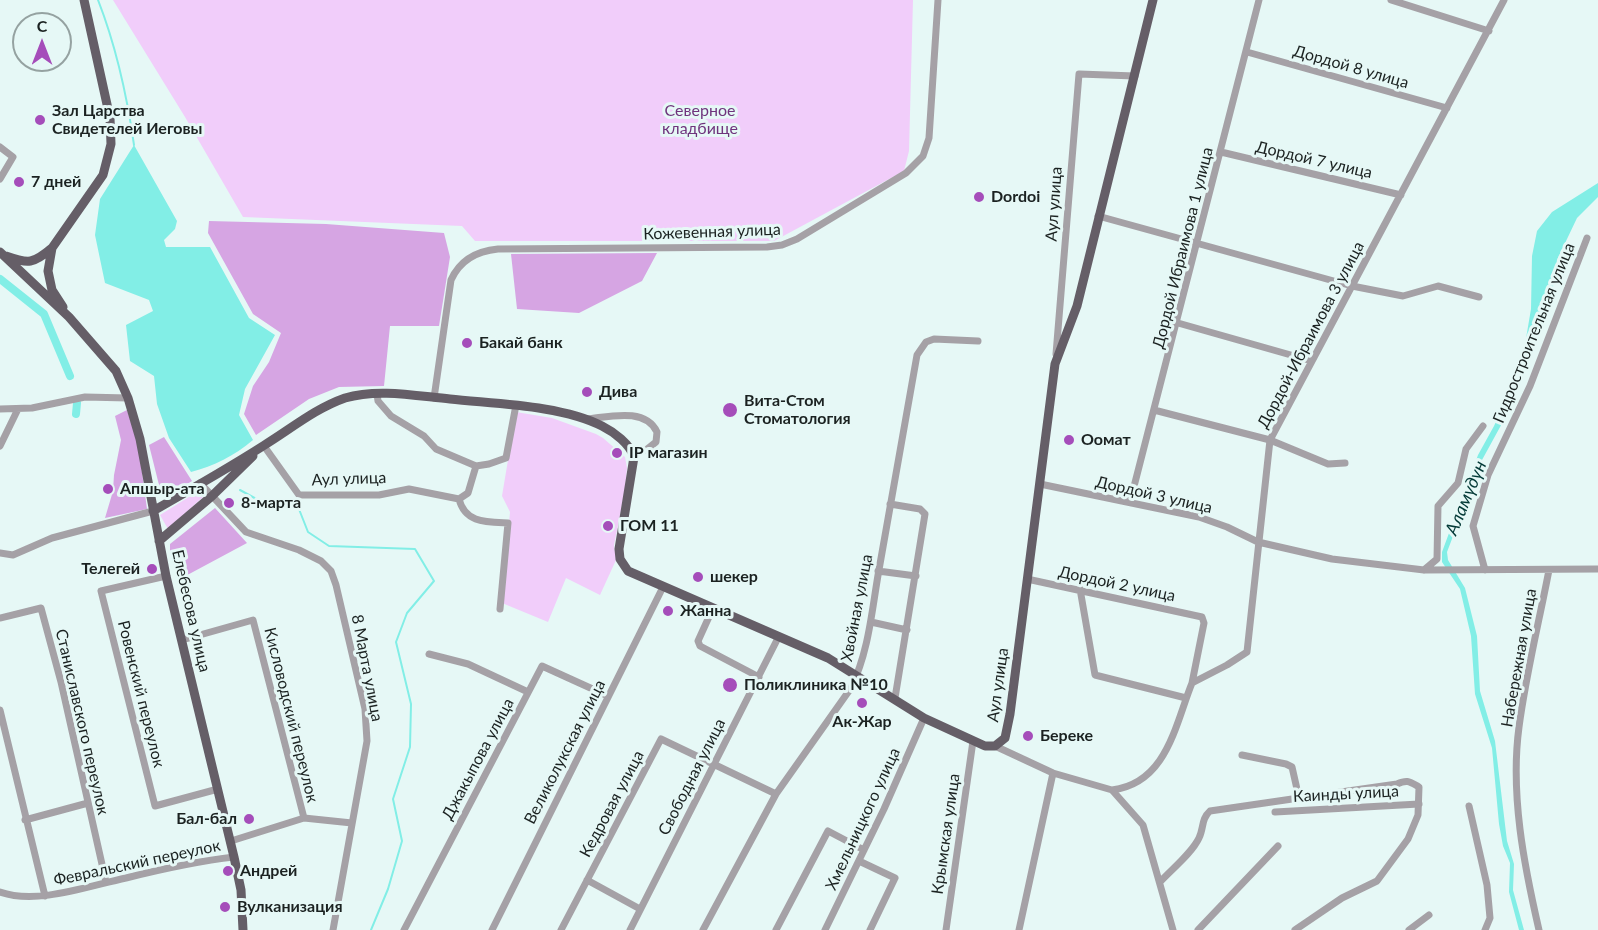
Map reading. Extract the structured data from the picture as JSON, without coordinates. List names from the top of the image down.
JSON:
{
  "streets": {
    "main road": ["Аул улица", "Елебесова улица"],
    "street": [
      "Дордой 8 улица",
      "Дордой 7 улица",
      "Кожевенная улица",
      "Дордой Ибраимова 1 улица",
      "Гидростроительная улица",
      "Дордой-Ибраимова 3 улица",
      "Дордой 3 улица",
      "Дордой 2 улица",
      "Хвойная улица",
      "Набережная улица",
      "8 Марта улица",
      "Ровенский переулок",
      "Кисловодский переулок",
      "Станиславского переулок",
      "Великолукская улица",
      "Джакыпова улица",
      "Свободная улица",
      "Каинды улица",
      "Кедровая улица",
      "Хмельницкого улица",
      "Крымская улица",
      "Февральский переулок"
    ]
  },
  "crossings": [
    ["Дордой 8 улица", "Дордой Ибраимова 1 улица"],
    ["Дордой 8 улица", "Дордой-Ибраимова 3 улица"],
    ["Дордой 7 улица", "Дордой Ибраимова 1 улица"],
    ["Дордой 7 улица", "Дордой-Ибраимова 3 улица"],
    ["Аул улица", "Дордой 3 улица"],
    ["Аул улица", "Дордой 2 улица"],
    ["Аул улица", "Хвойная улица"],
    ["Аул улица", "Великолукская улица"],
    ["Аул улица", "Свободная улица"],
    ["Аул улица", "Хмельницкого улица"],
    ["Аул улица", "Крымская улица"],
    ["Дордой Ибраимова 1 улица", "Дордой 3 улица"],
    ["Гидростроительная улица", "Дордой 3 улица"],
    ["Дордой-Ибраимова 3 улица", "Дордой 3 улица"],
    ["Дордой-Ибраимова 3 улица", "Дордой 2 улица"],
    ["Хвойная улица", "Кедровая улица"],
    ["Елебесова улица", "Ровенский переулок"],
    ["Елебесова улица", "Кисловодский переулок"],
    ["Елебесова улица", "Февральский переулок"],
    ["8 Марта улица", "Февральский переулок"],
    ["Кисловодский переулок", "Февральский переулок"],
    ["Станиславского переулок", "Февральский переулок"],
    ["Великолукская улица", "Джакыпова улица"],
    ["Свободная улица", "Кедровая улица"]
  ],
  "water": ["Аламүдүн"],
  "parks": ["Северное кладбище"],
  "places": [
    "Зал Царства Свидетелей Иеговы",
    "7 дней",
    "Dordoi",
    "Бакай банк",
    "Дива",
    "Вита-Стом Стоматология",
    "Оомат",
    "IP магазин",
    "Апшыр-ата",
    "8-марта",
    "ГОМ 11",
    "Телегей",
    "шекер",
    "Жанна",
    "Поликлиника №10",
    "Ак-Жар",
    "Береке",
    "Бал-бал",
    "Андрей",
    "Вулканизация"
  ],
  "north": "top"
}
